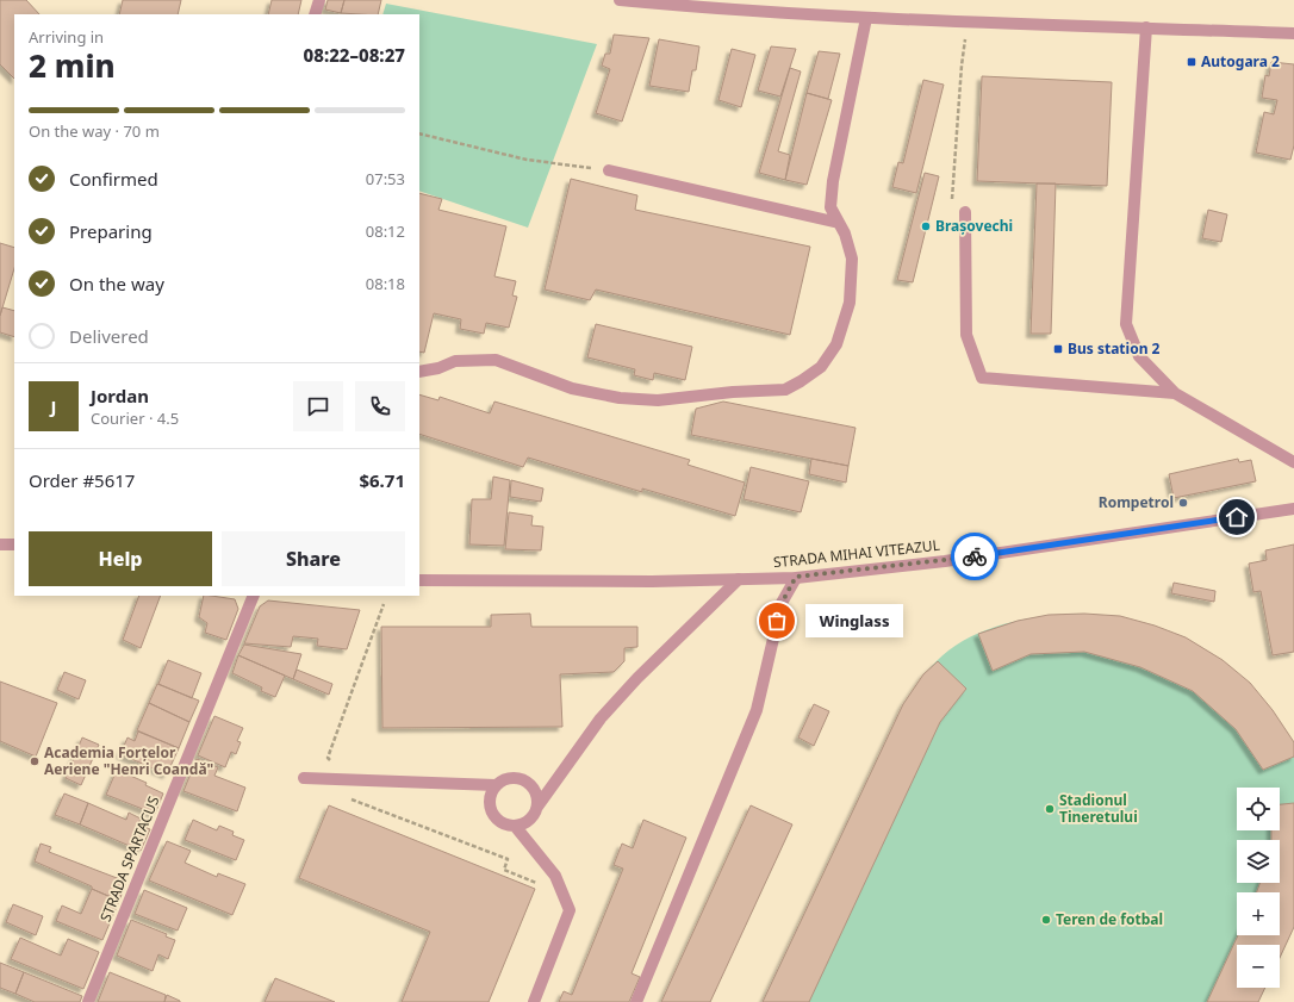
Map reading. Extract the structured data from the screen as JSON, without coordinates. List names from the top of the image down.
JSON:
{
  "streets": {
    "street": ["STRADA MIHAI VITEAZUL", "STRADA SPARTACUS"]
  },
  "places": {
    "transit": ["Autogara 2", "Bus station 2"],
    "other": [
      "Brașovechi",
      "Rompetrol",
      "Winglass",
      "Academia Forțelor Aeriene \"Henri Coandă\"",
      "Stadionul Tineretului",
      "Teren de fotbal"
    ]
  },
  "page": {
    "heading": ["2 min", "Arriving in", "08:22–08:27"],
    "panel": [
      "Jordan",
      "Courier · 4.5",
      "Order #5617",
      "$6.71"
    ],
    "bar": "On the way · 70 m",
    "list": [
      ["Confirmed", "07:53"],
      ["Preparing", "08:12"],
      ["On the way", "08:18"],
      "Delivered"
    ],
    "round": "J",
    "buttons": ["Help", "Share"],
    "bubble": "Winglass",
    "map_buttons": ["+", "−"]
  }
}
